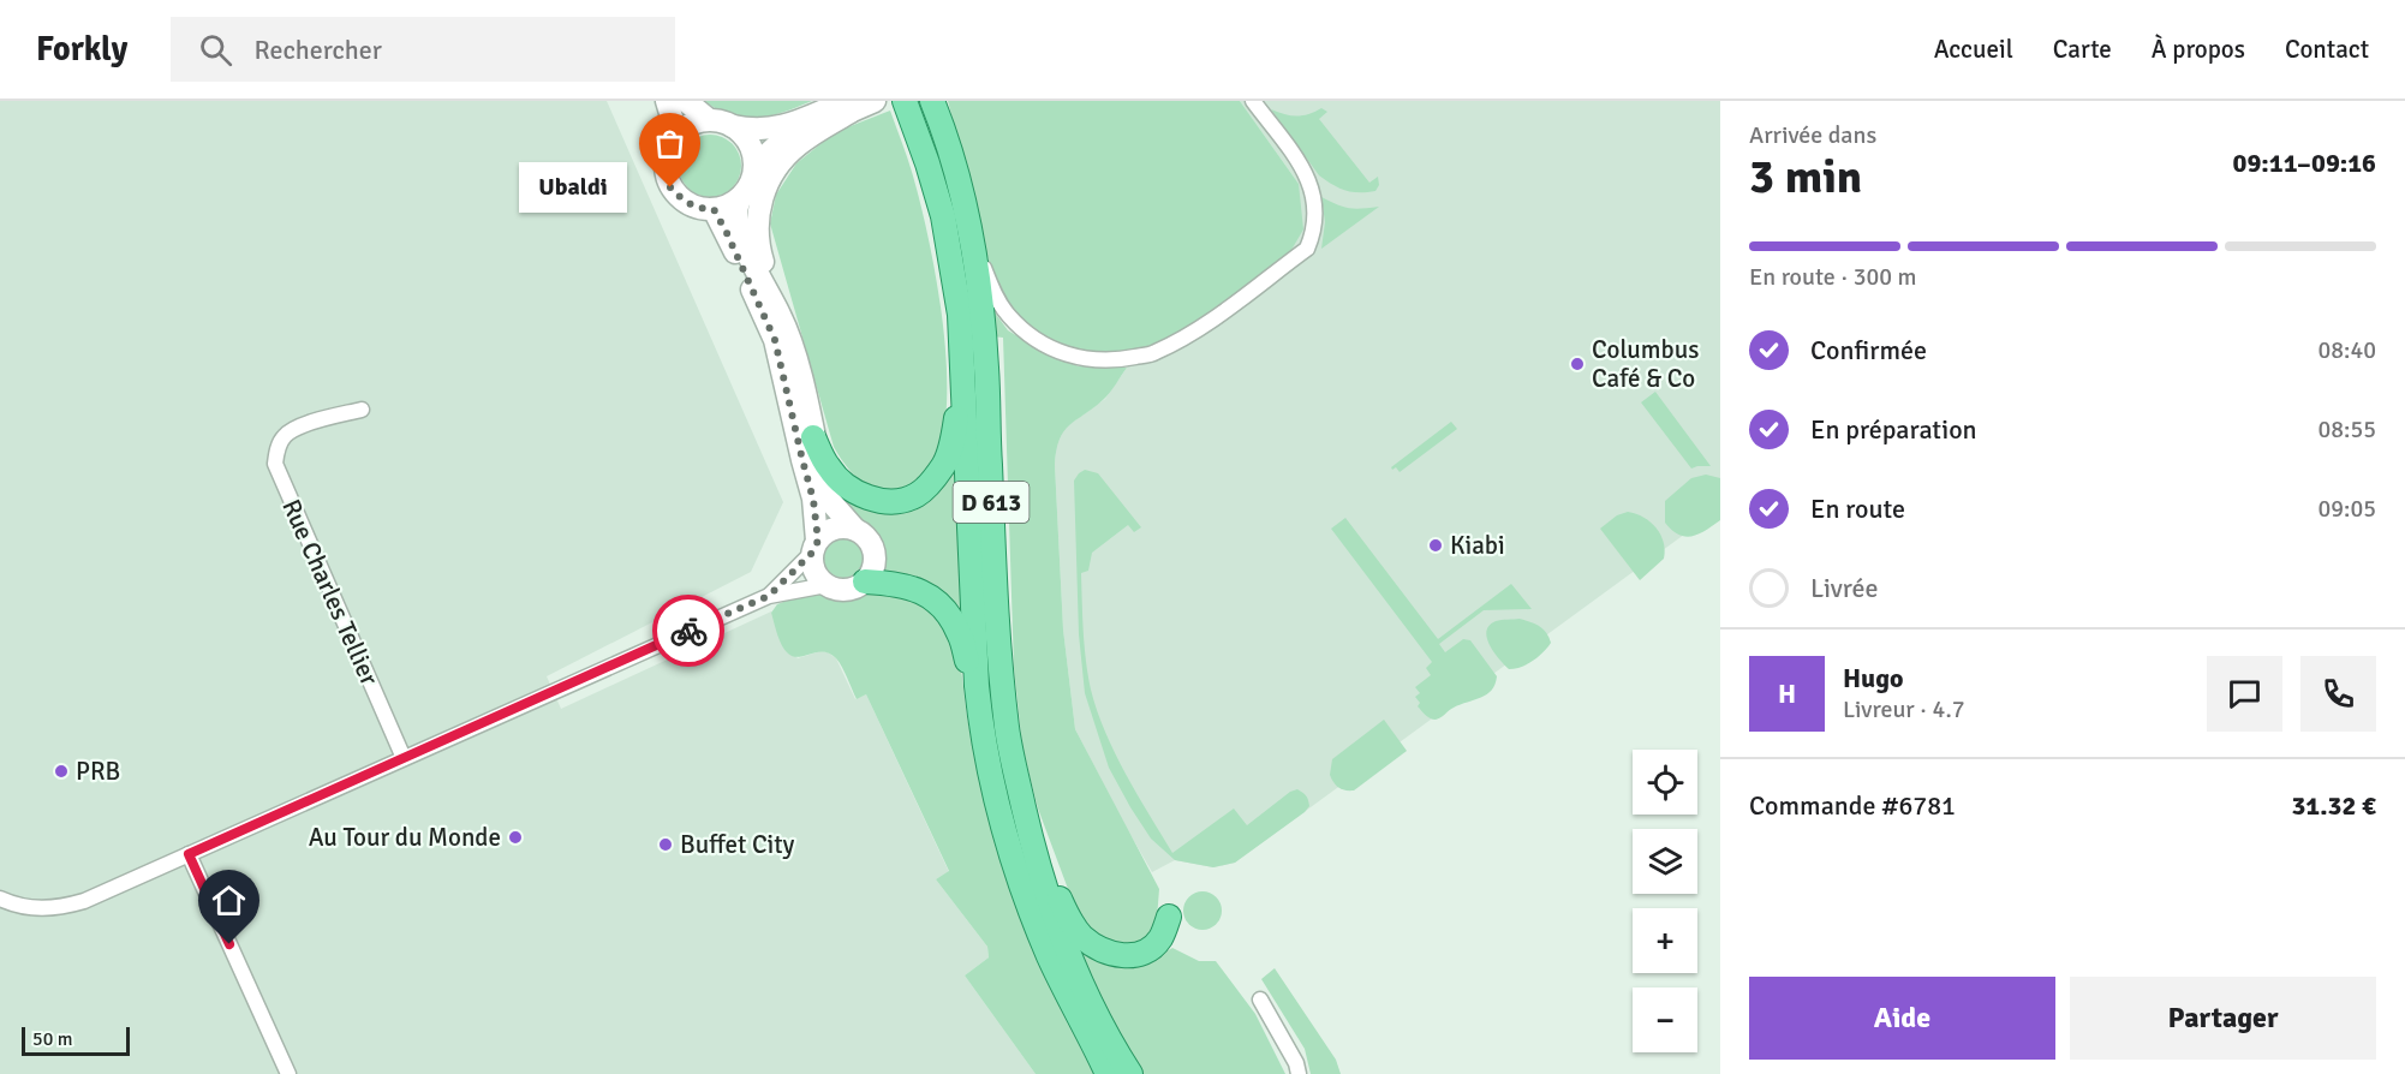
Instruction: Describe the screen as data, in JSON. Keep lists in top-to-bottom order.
{
  "streets": {
    "main road": ["D 613"],
    "street": ["Rue Charles Tellier"]
  },
  "places": [
    "Ubaldi",
    "Columbus Café & Co",
    "Kiabi",
    "PRB",
    "Au Tour du Monde",
    "Buffet City"
  ],
  "scale_bar": "50 m",
  "page": {
    "header": "Forkly",
    "search": "Rechercher",
    "nav": [
      "Accueil",
      "Carte",
      "À propos",
      "Contact"
    ],
    "heading": ["3 min", "Arrivée dans", "09:11–09:16"],
    "panel": [
      "Hugo",
      "Livreur · 4.7",
      "Commande #6781",
      "31.32 €"
    ],
    "bubble": "Ubaldi",
    "bar": "En route · 300 m",
    "list": [
      ["Confirmée", "08:40"],
      ["En préparation", "08:55"],
      ["En route", "09:05"],
      "Livrée"
    ],
    "round": "H",
    "map_buttons": ["+", "−"],
    "buttons": ["Aide", "Partager"],
    "scale": "50 m"
  }
}
